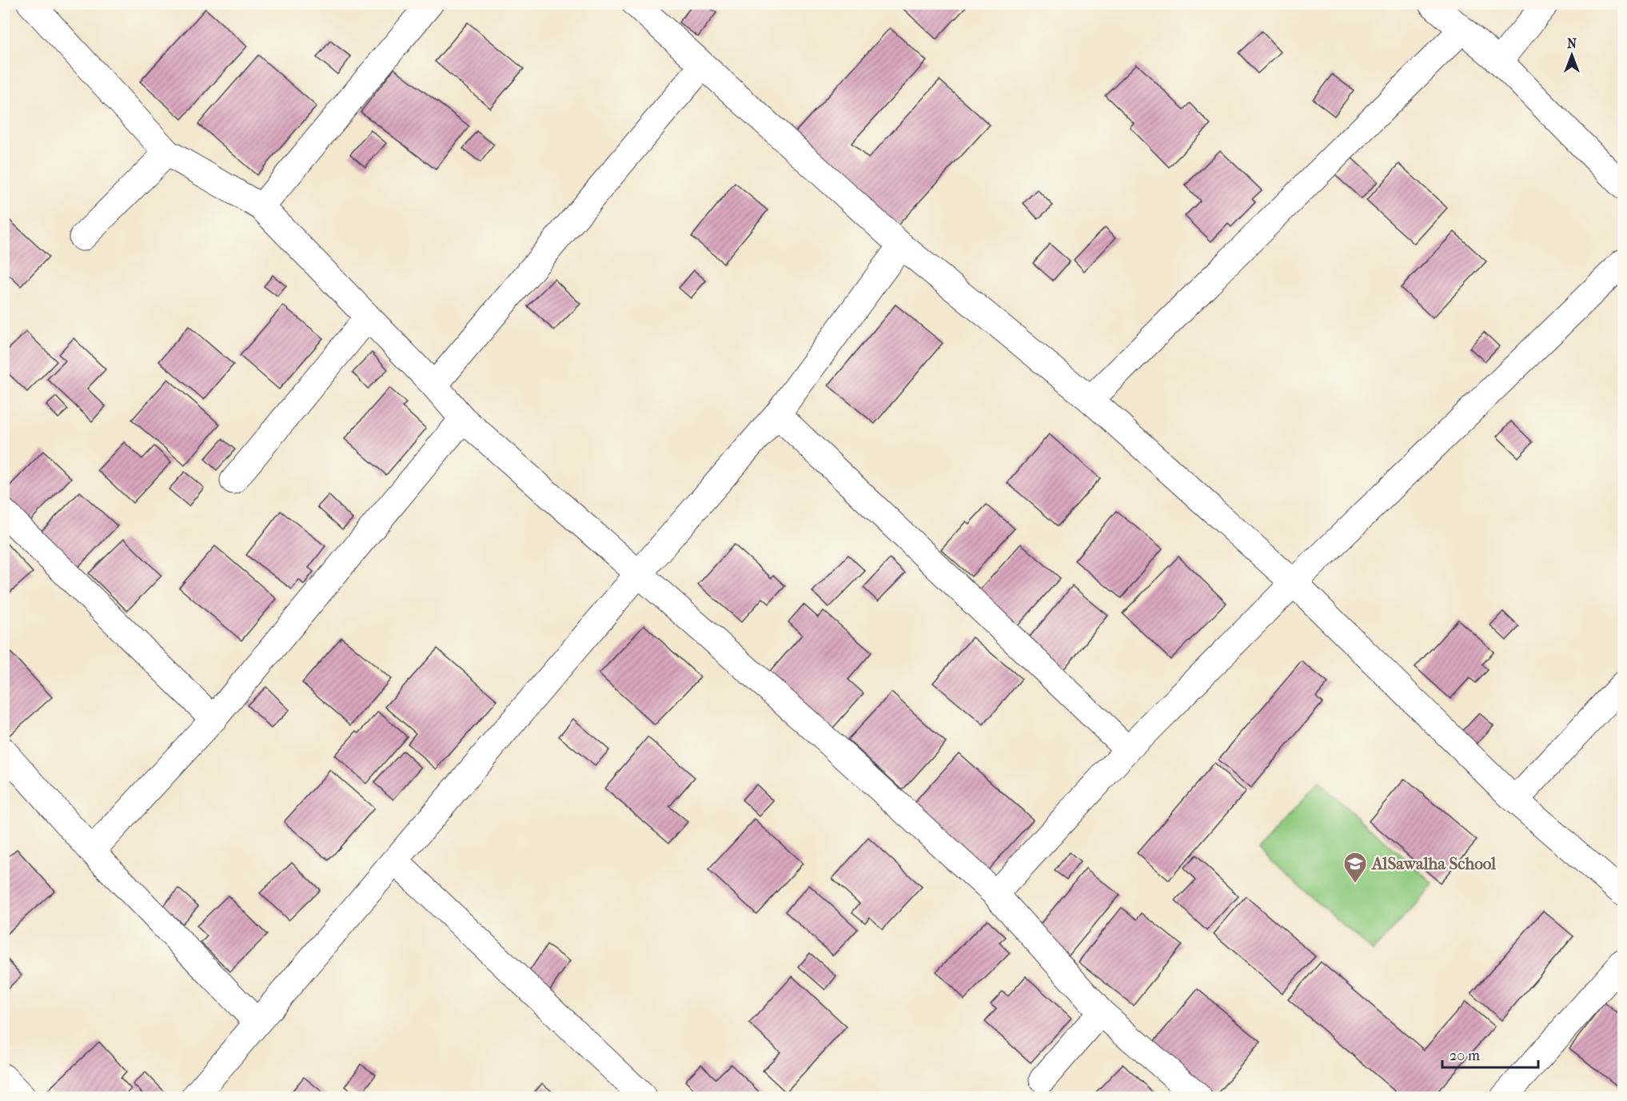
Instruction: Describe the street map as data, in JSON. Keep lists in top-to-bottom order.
{
  "places": {
    "school or university": ["AlSawalha School"]
  },
  "scale_bar": "20 m",
  "north": "top"
}
